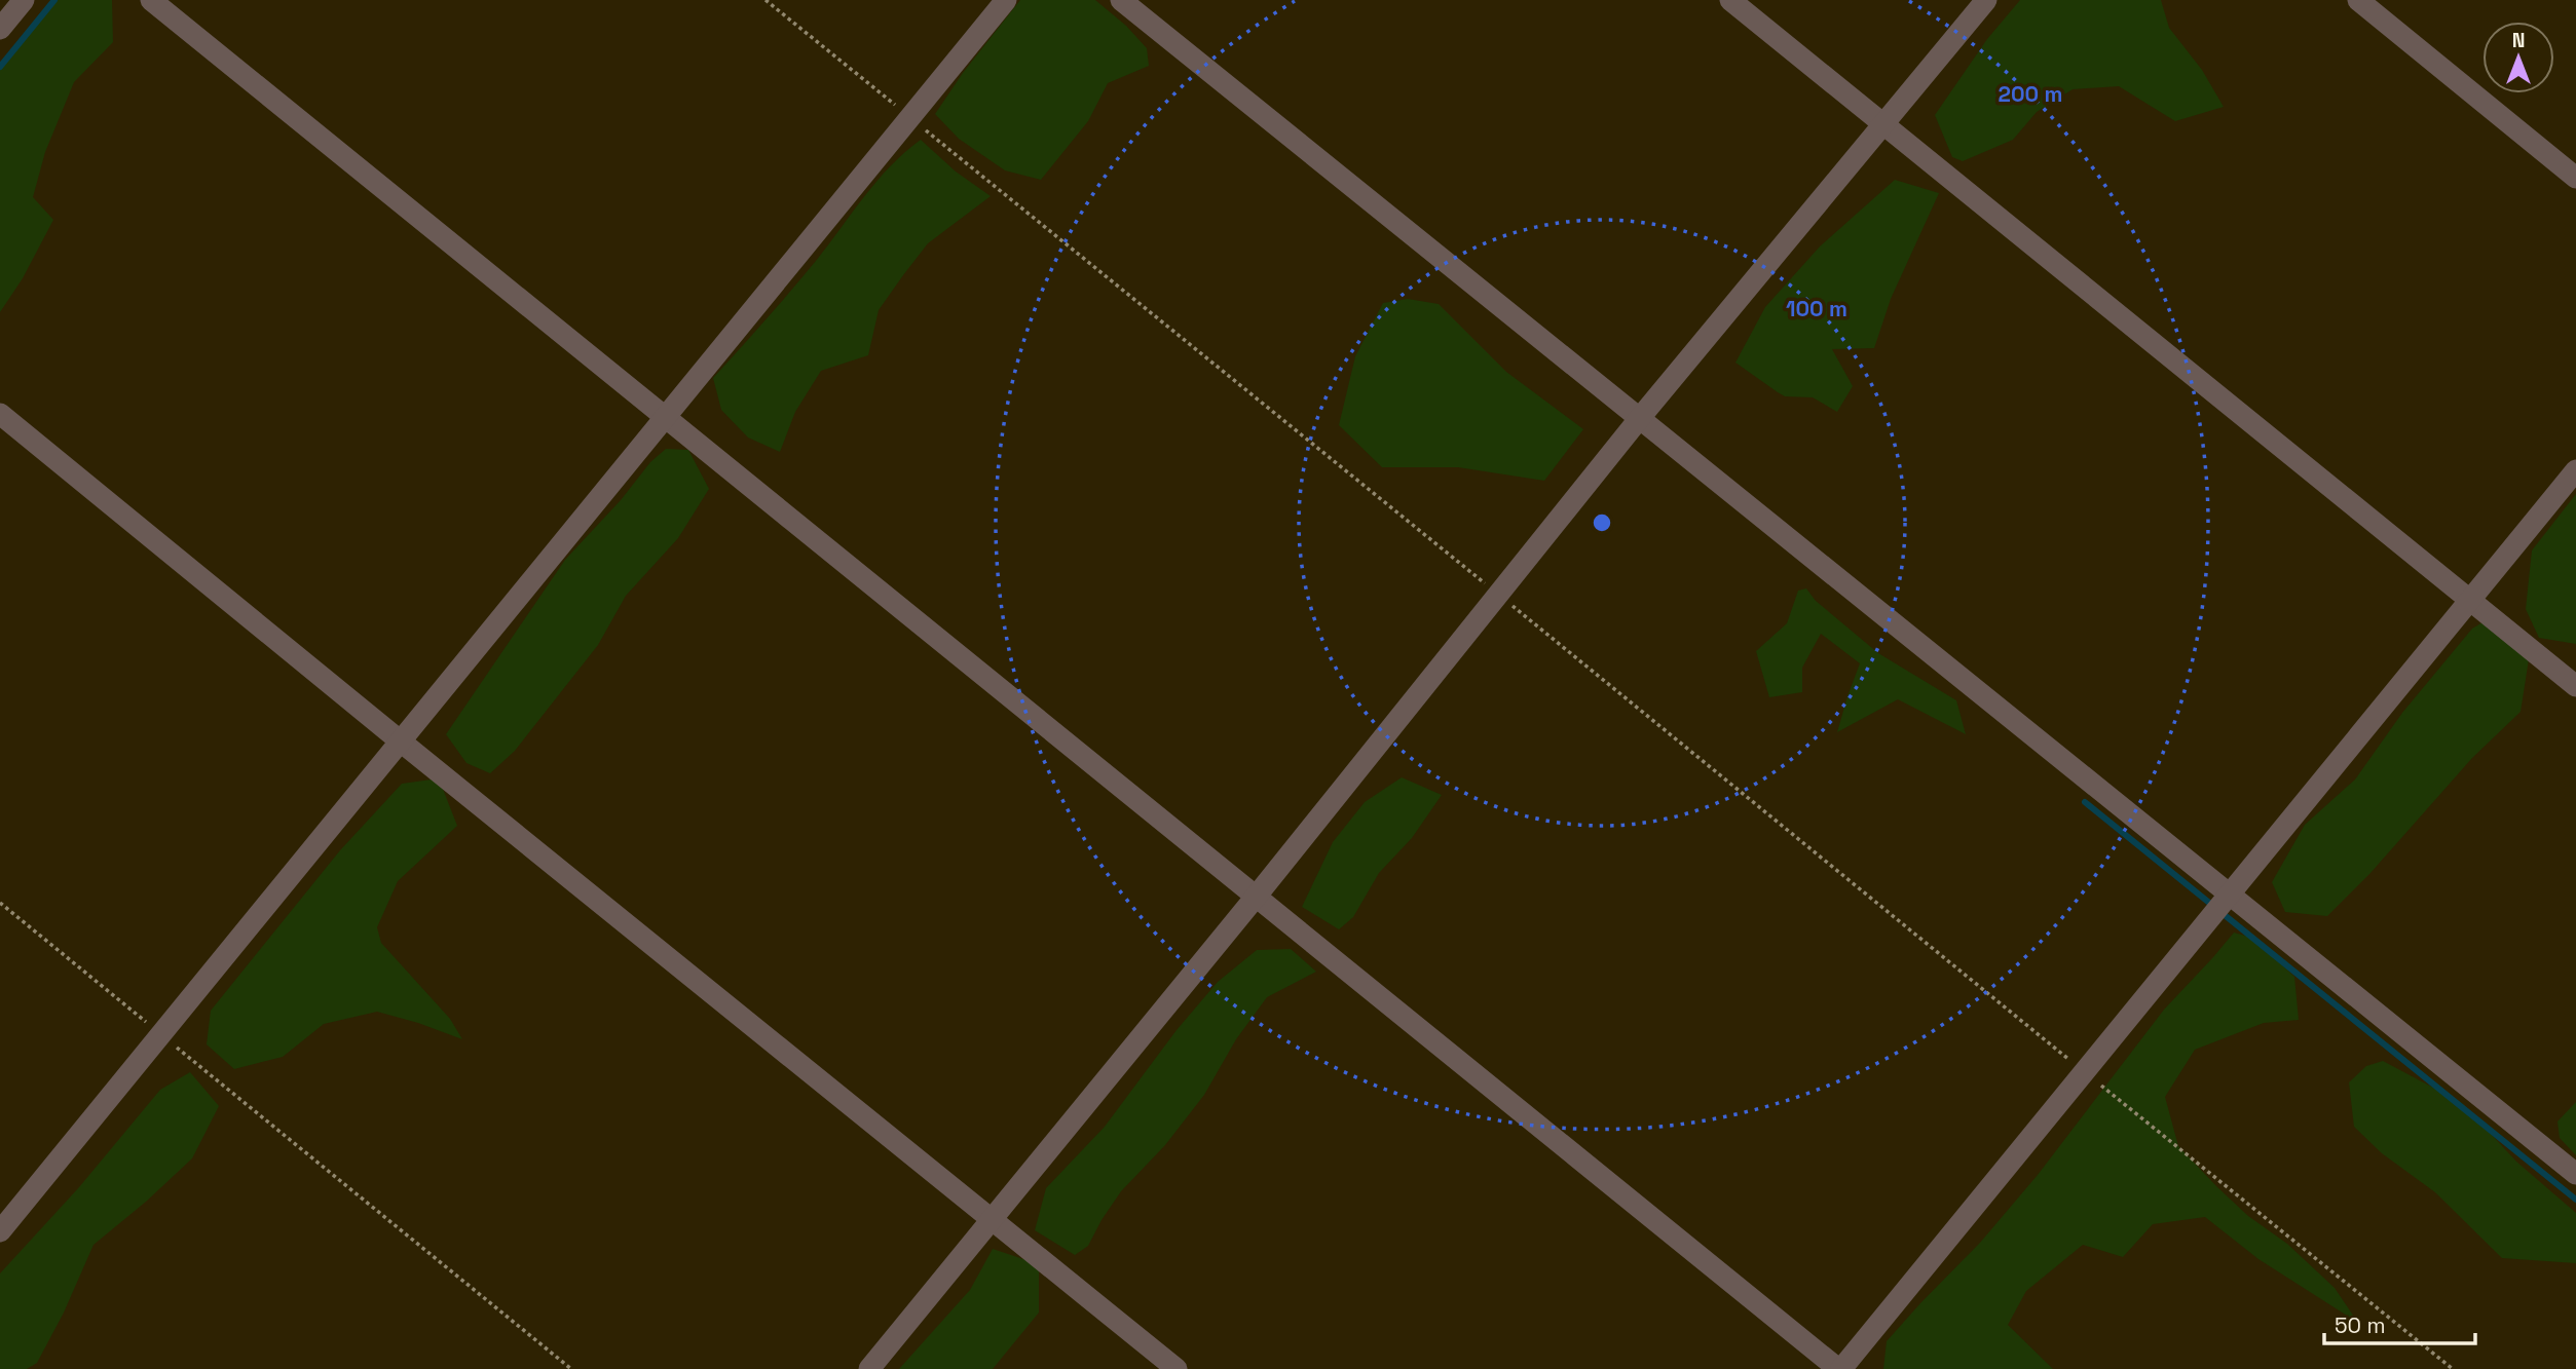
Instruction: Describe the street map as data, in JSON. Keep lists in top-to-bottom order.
{
  "scale_bar": "50 m",
  "north": "top",
  "rings": ["200 m", "100 m"]
}
